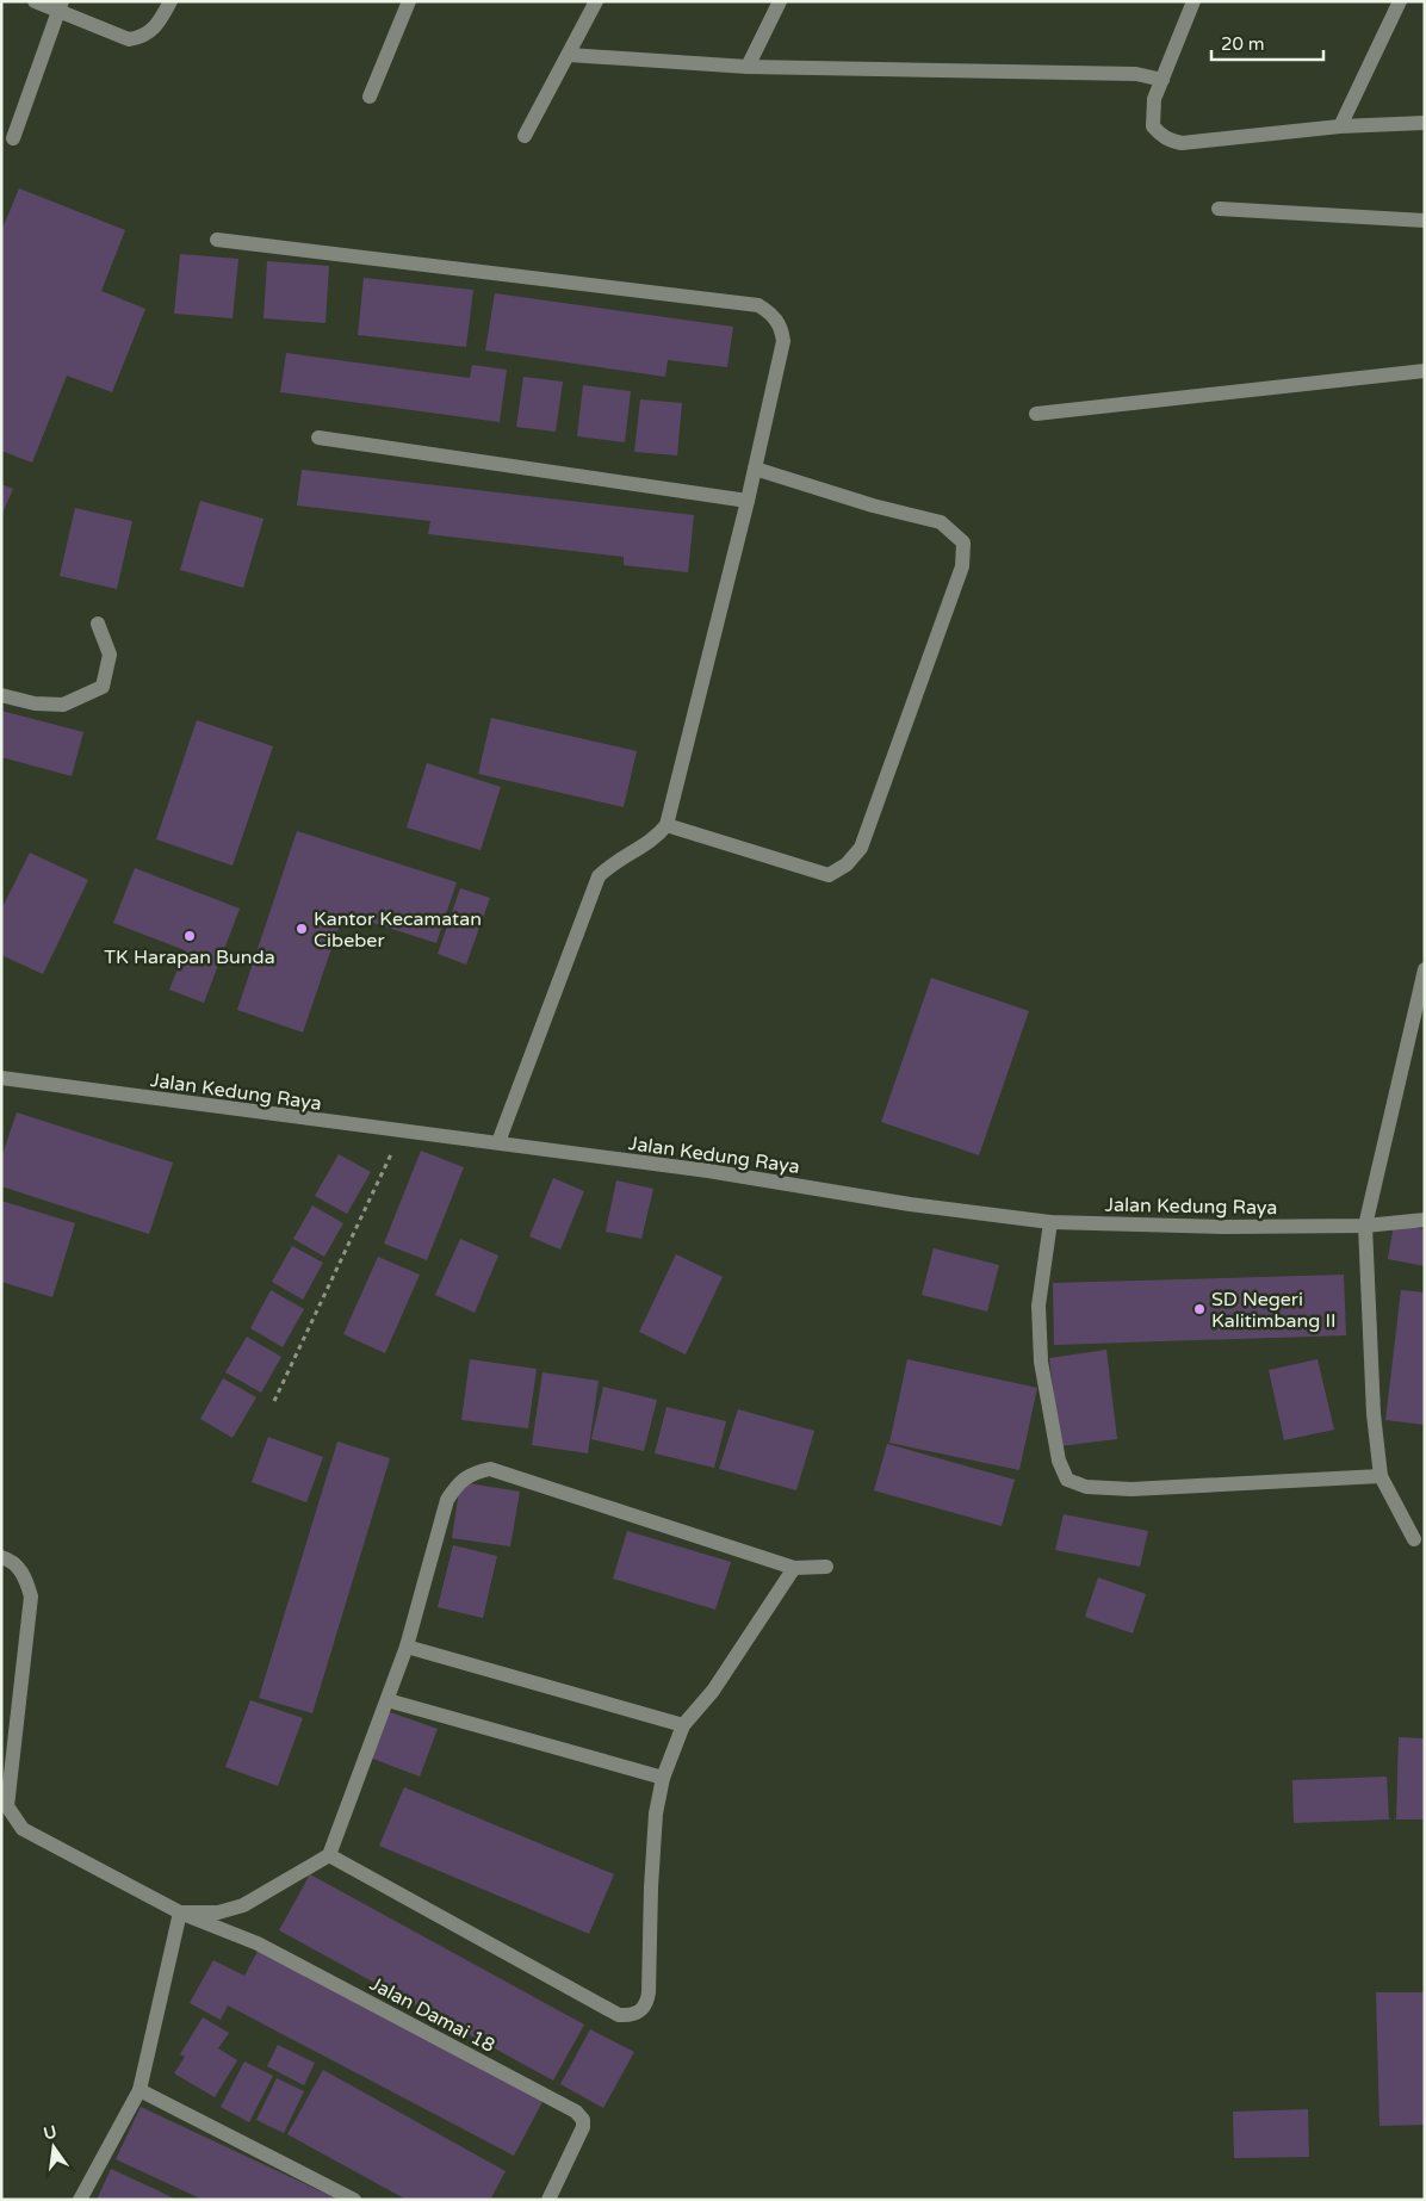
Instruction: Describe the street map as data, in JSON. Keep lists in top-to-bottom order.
{
  "streets": {
    "street": ["Jalan Kedung Raya", "Jalan Damai 18"]
  },
  "places": ["Kantor Kecamatan Cibeber", "TK Harapan Bunda", "SD Negeri Kalitimbang II"],
  "scale_bar": "20 m",
  "north": "top"
}
